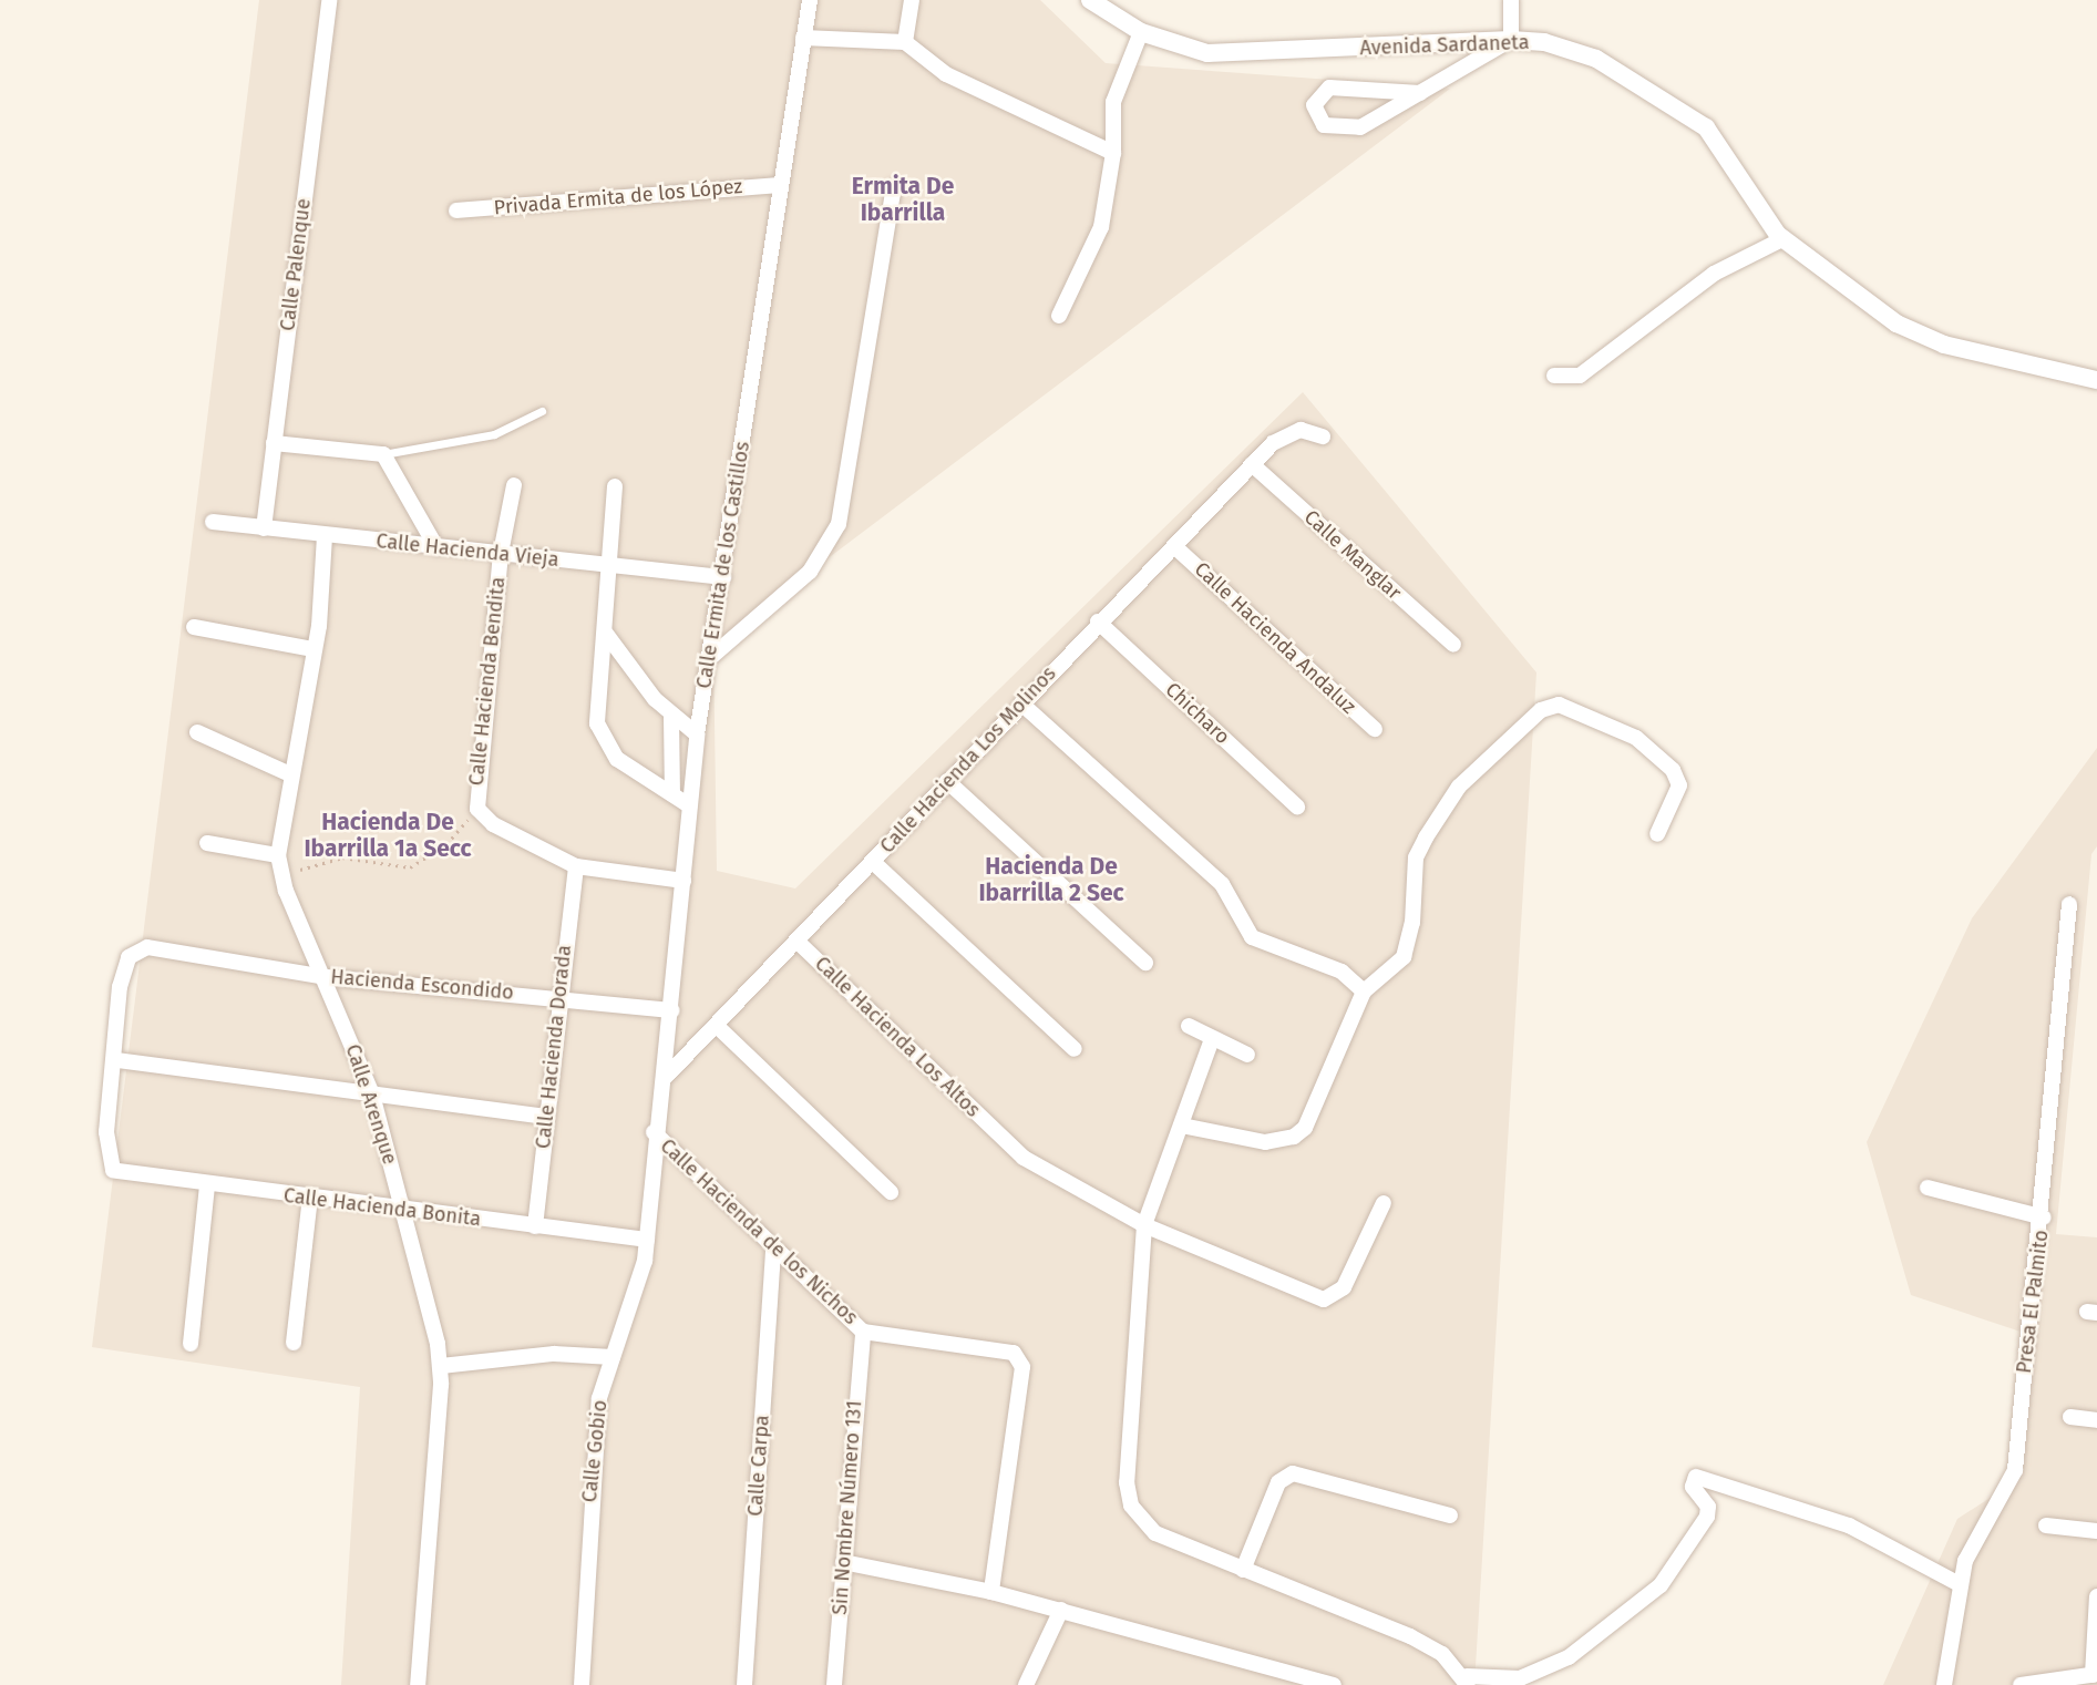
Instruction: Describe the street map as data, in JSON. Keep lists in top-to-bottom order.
{
  "streets": {
    "street": [
      "Avenida Sardaneta",
      "Privada Ermita de los López",
      "Calle Palenque",
      "Calle Hacienda Vieja",
      "Calle Manglar",
      "Calle Ermita de los Castillos",
      "Calle Hacienda Andaluz",
      "Calle Hacienda Bendita",
      "Chicharo",
      "Calle Hacienda Los Molinos",
      "Hacienda Escondido",
      "Calle Hacienda Los Altos",
      "Calle Hacienda Dorada",
      "Calle Arenque",
      "Calle Hacienda Bonita",
      "Calle Hacienda de los Nichos",
      "Presa El Palmito",
      "Calle Gobio",
      "Calle Carpa",
      "Sin Nombre Número 131"
    ]
  },
  "crossings": [
    ["Privada Ermita de los López", "Calle Ermita de los Castillos"],
    ["Calle Palenque", "Calle Hacienda Vieja"],
    ["Calle Hacienda Vieja", "Calle Ermita de los Castillos"],
    ["Calle Hacienda Vieja", "Calle Hacienda Bendita"],
    ["Calle Hacienda Vieja", "Calle Arenque"],
    ["Calle Manglar", "Calle Hacienda Los Molinos"],
    ["Calle Ermita de los Castillos", "Calle Hacienda Los Molinos"],
    ["Calle Ermita de los Castillos", "Hacienda Escondido"],
    ["Calle Ermita de los Castillos", "Calle Hacienda de los Nichos"],
    ["Calle Ermita de los Castillos", "Calle Gobio"],
    ["Calle Hacienda Andaluz", "Calle Hacienda Los Molinos"],
    ["Chicharo", "Calle Hacienda Los Molinos"],
    ["Calle Hacienda Los Molinos", "Calle Hacienda Los Altos"],
    ["Hacienda Escondido", "Calle Hacienda Dorada"],
    ["Hacienda Escondido", "Calle Arenque"],
    ["Hacienda Escondido", "Calle Hacienda Bonita"],
    ["Calle Hacienda Dorada", "Calle Hacienda Bonita"],
    ["Calle Arenque", "Calle Hacienda Bonita"],
    ["Calle Hacienda Bonita", "Calle Gobio"],
    ["Calle Hacienda de los Nichos", "Calle Gobio"],
    ["Calle Hacienda de los Nichos", "Calle Carpa"],
    ["Calle Hacienda de los Nichos", "Sin Nombre Número 131"]
  ],
  "districts": ["Ermita De Ibarrilla", "Hacienda De Ibarrilla 1a Secc", "Hacienda De Ibarrilla 2 Sec"]
}
